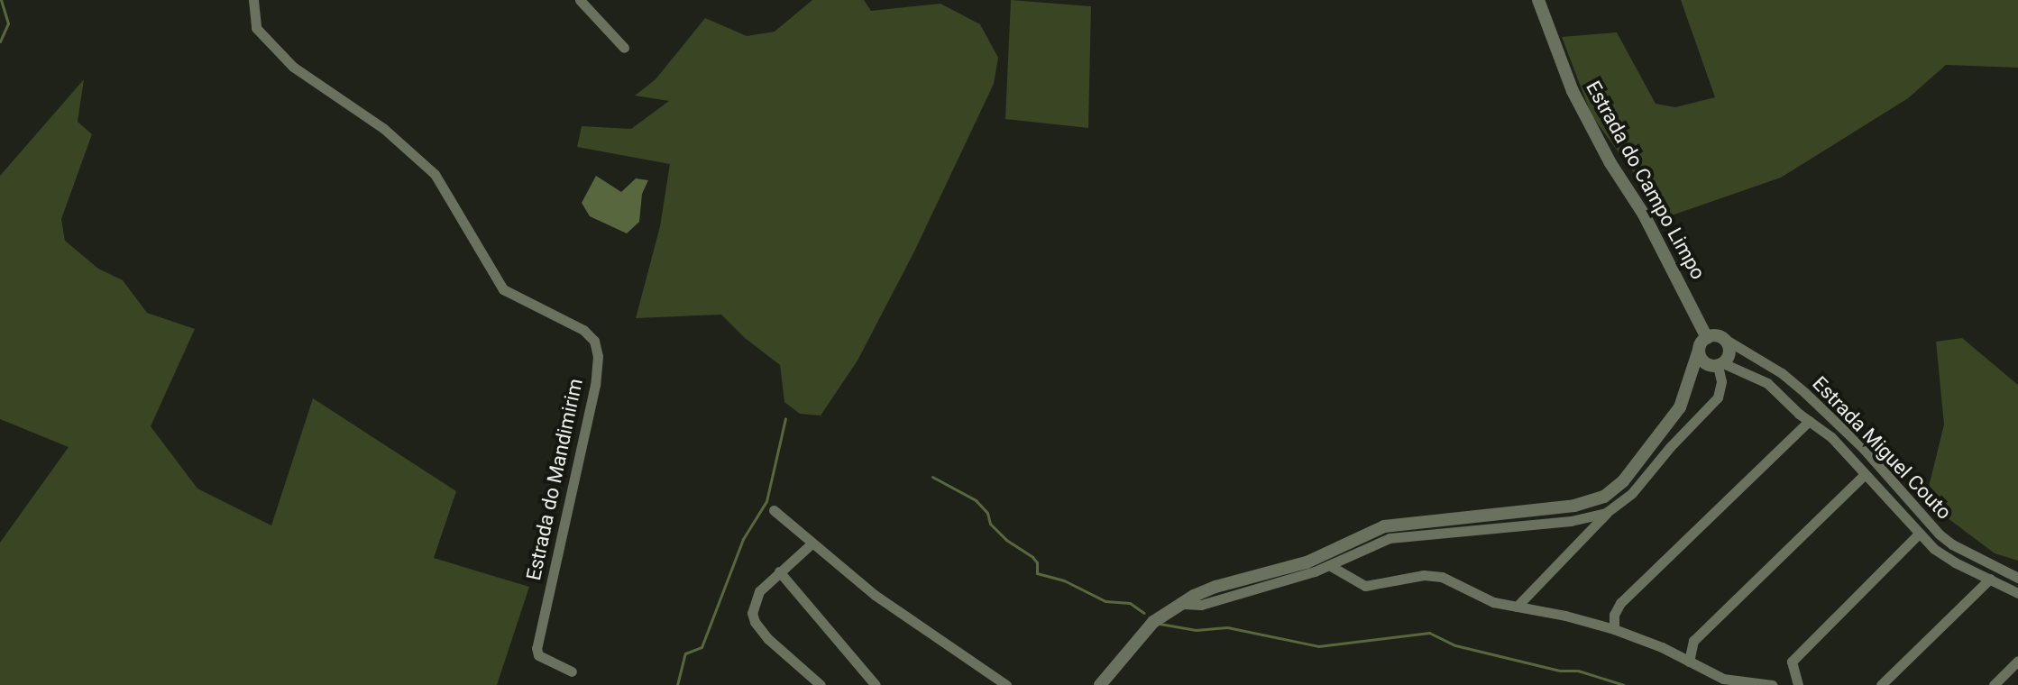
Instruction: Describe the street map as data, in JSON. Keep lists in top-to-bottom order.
{
  "streets": {
    "street": ["Estrada do Campo Limpo", "Estrada Miguel Couto", "Estrada do Mandimirim"]
  },
  "crossings": [
    ["Estrada do Campo Limpo", "Estrada Miguel Couto"]
  ]
}
